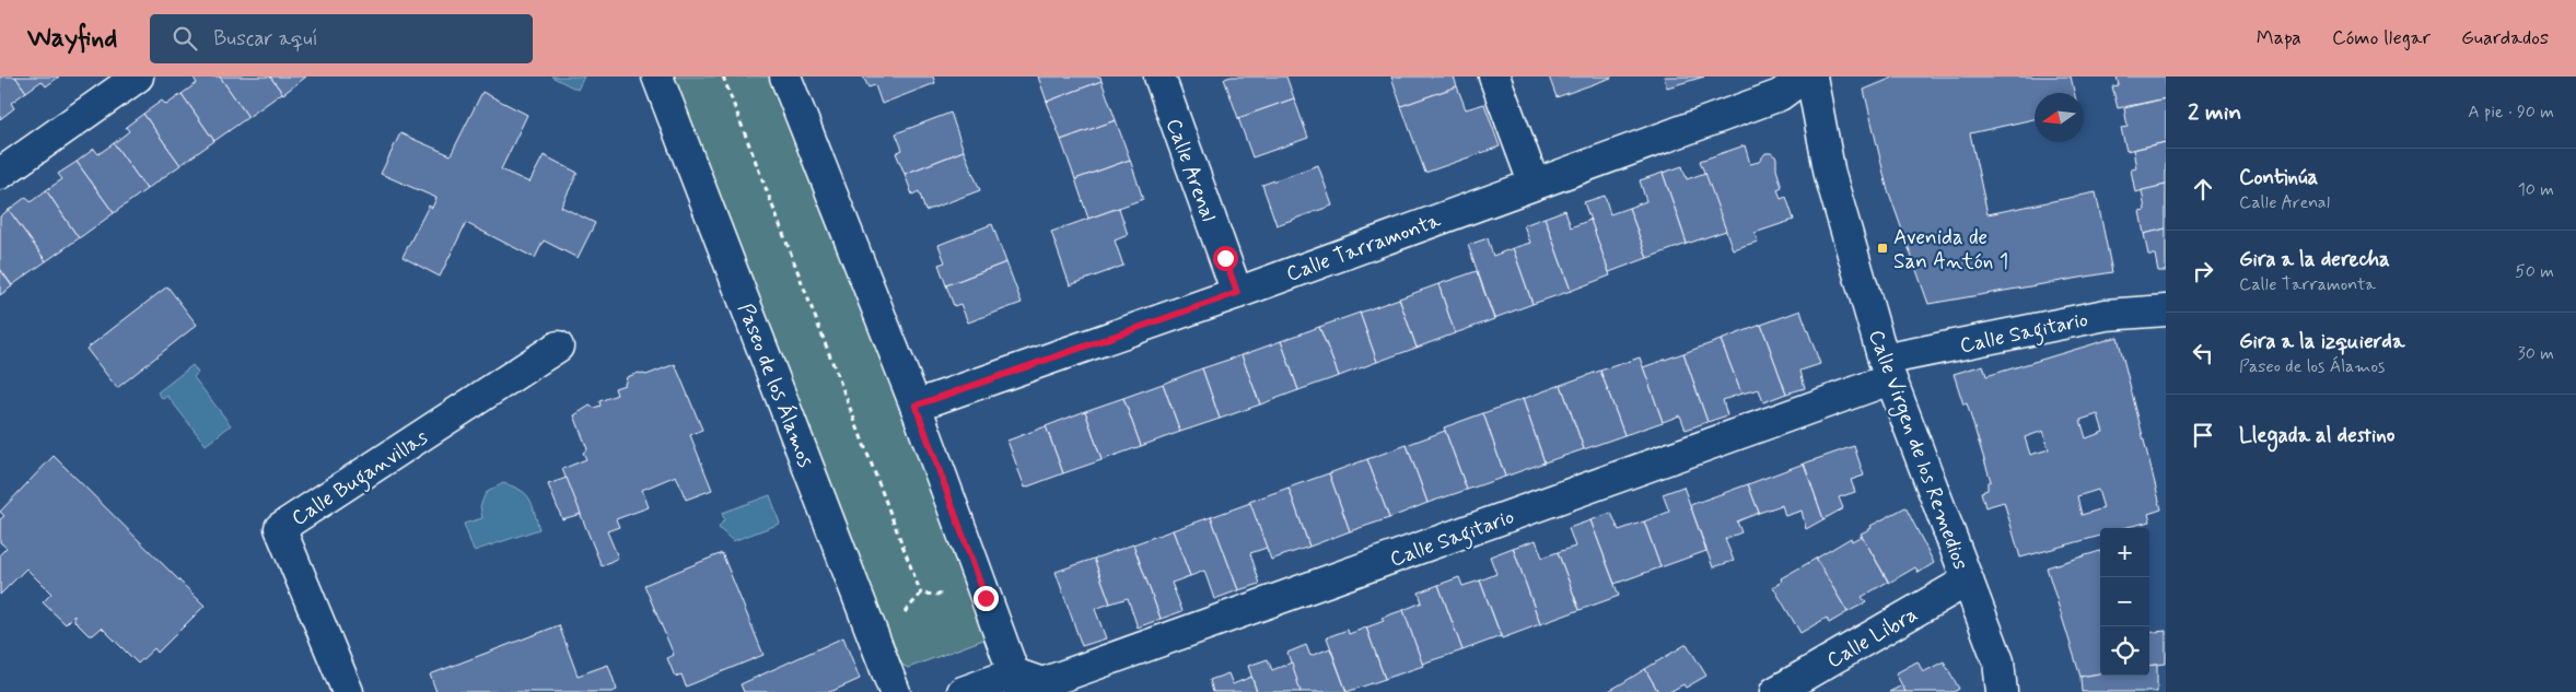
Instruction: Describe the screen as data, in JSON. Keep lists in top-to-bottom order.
{
  "streets": {
    "street": [
      "Calle Arenal",
      "Calle Tarramonta",
      "Calle Sagitario",
      "Paseo de los Álamos",
      "Calle Virgen de los Remedios",
      "Calle Buganvillas",
      "Calle Libra"
    ]
  },
  "crossings": [
    ["Calle Arenal", "Calle Tarramonta"],
    ["Calle Sagitario", "Calle Virgen de los Remedios"],
    ["Calle Virgen de los Remedios", "Calle Libra"]
  ],
  "places": {
    "transit": ["Avenida de San Antón 1"]
  },
  "north": "left",
  "page": {
    "header": "Wayfind",
    "search": "Buscar aquí",
    "nav": ["Mapa", "Cómo llegar", "Guardados"],
    "heading": ["2 min", "A pie · 90 m"],
    "list": [
      ["Continúa", "Calle Arenal", "10 m"],
      ["Gira a la derecha", "Calle Tarramonta", "50 m"],
      ["Gira a la izquierda", "Paseo de los Álamos", "30 m"],
      "Llegada al destino"
    ],
    "map_buttons": ["+", "−"]
  }
}
